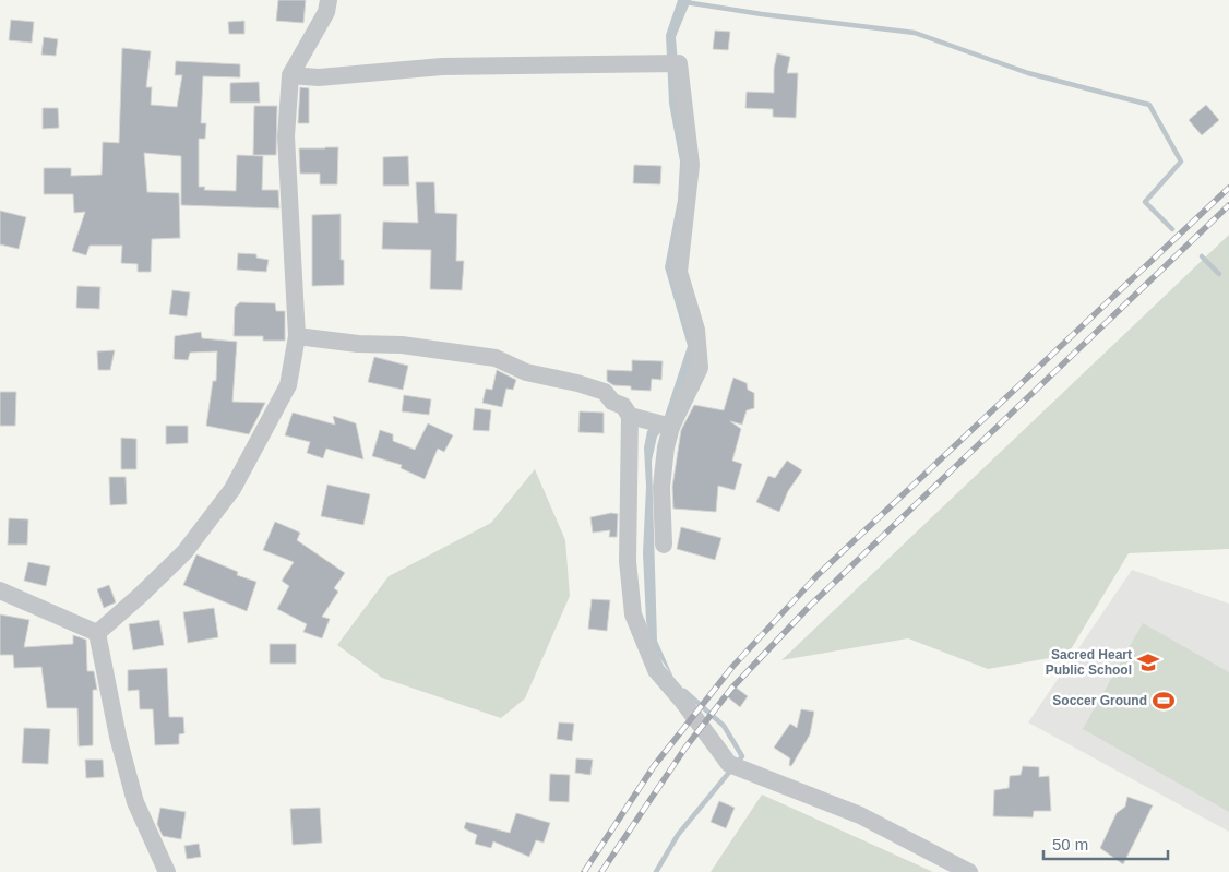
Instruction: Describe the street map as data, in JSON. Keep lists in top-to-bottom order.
{
  "places": {
    "school or university": ["Sacred Heart Public School"],
    "sports": ["Soccer Ground"]
  },
  "scale_bar": "50 m"
}
